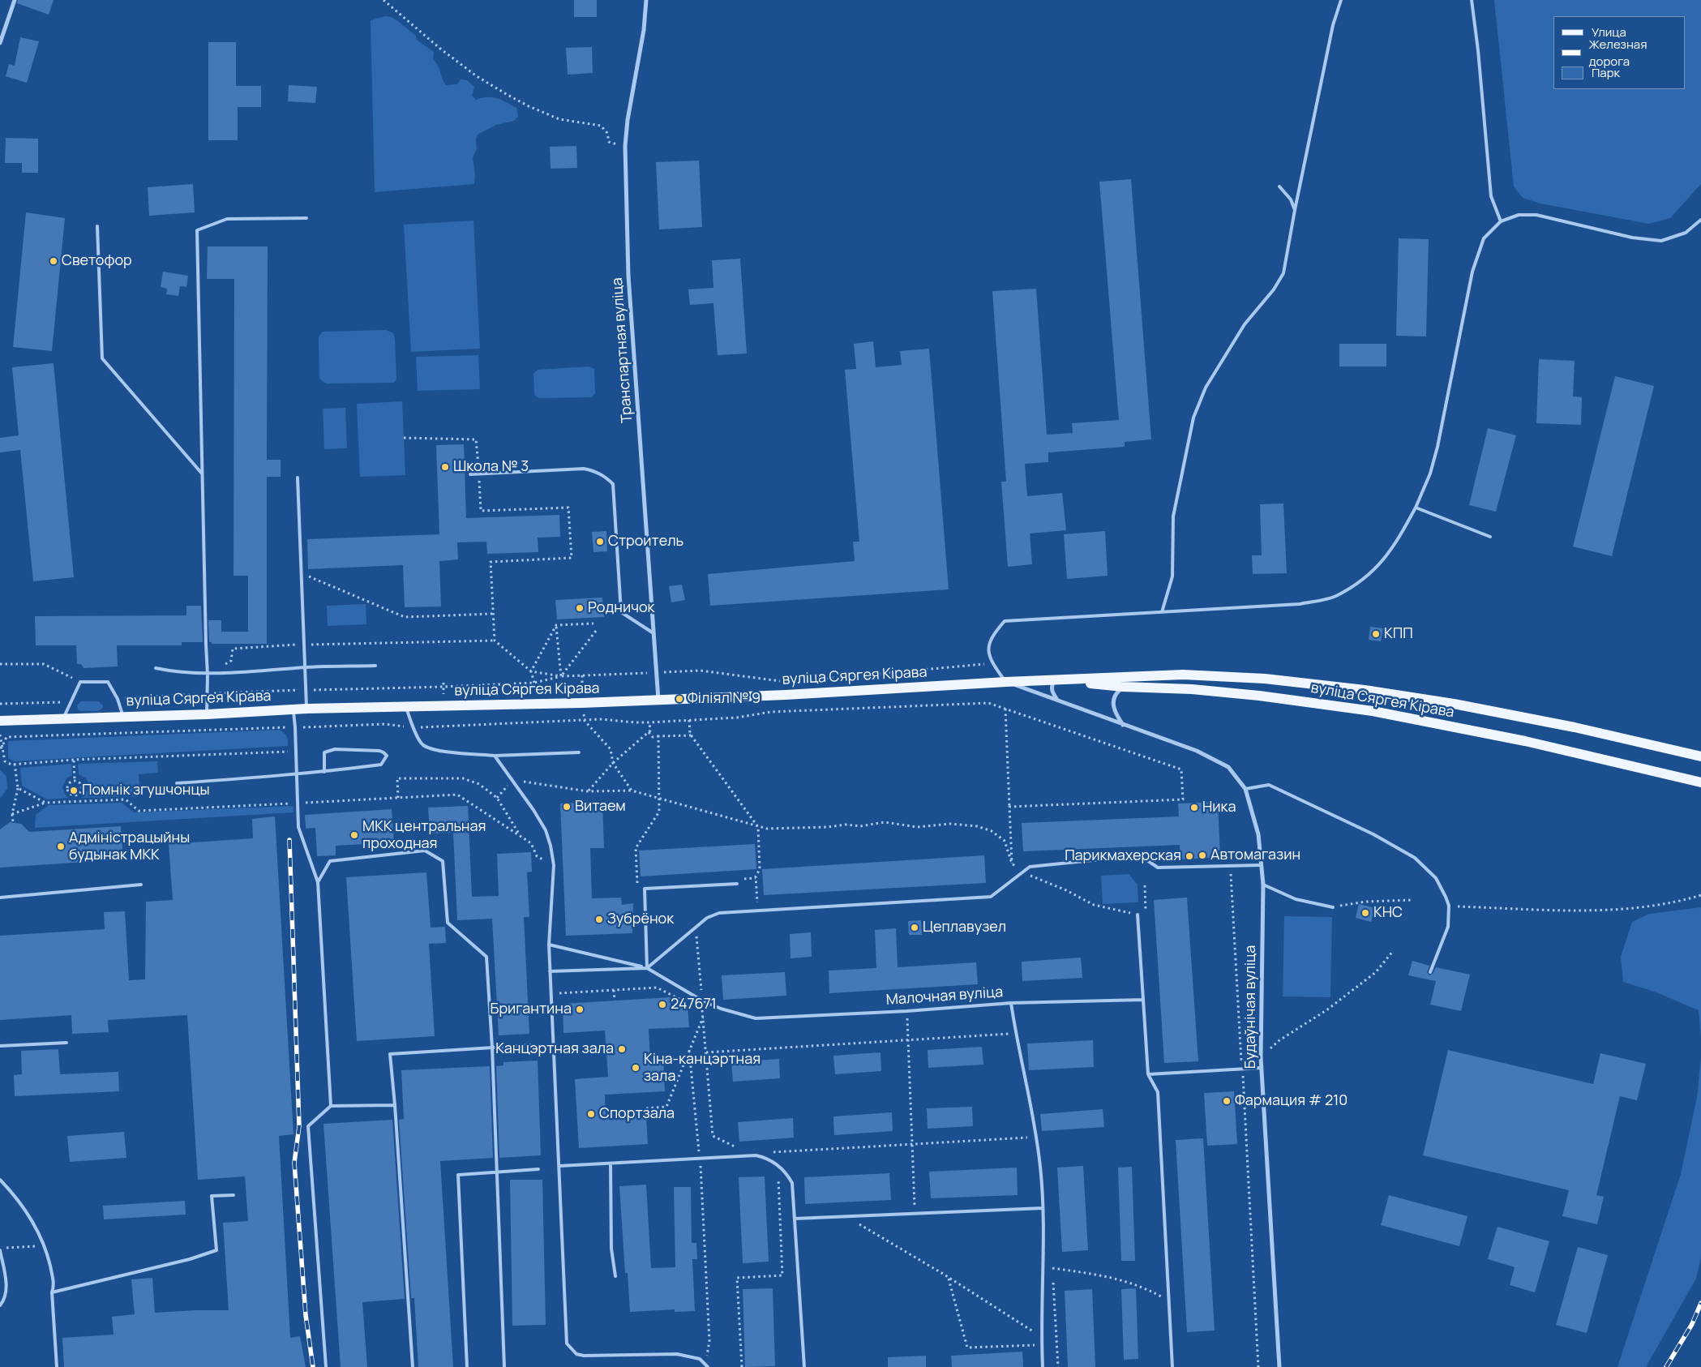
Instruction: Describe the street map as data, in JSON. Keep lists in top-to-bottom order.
{
  "streets": {
    "main road": ["вуліца Сяргея Кірава"],
    "street": ["Транспартная вуліца", "Будаўнічая вуліца"],
    "lane": ["Малочная вуліца"]
  },
  "crossings": [
    ["Транспартная вуліца", "вуліца Сяргея Кірава"],
    ["вуліца Сяргея Кірава", "Будаўнічая вуліца"]
  ],
  "places": [
    "Светофор",
    "Школа № 3",
    "Строитель",
    "Родничок",
    "КПП",
    "Філіял № 9",
    "Помнік згушчонцы",
    "Витаем",
    "Ника",
    "МКК центральная проходная",
    "Адміністрацыйны будынак МКК",
    "Автомагазин",
    "Парикмахерская",
    "КНС",
    "Зубрёнок",
    "Цеплавузел",
    "247671",
    "Бригантина",
    "Канцэртная зала",
    "Кіна-канцэртная зала",
    "Фармация # 210",
    "Спортзала"
  ],
  "legend": ["Улица", "Железная дорога", "Парк"]
}
